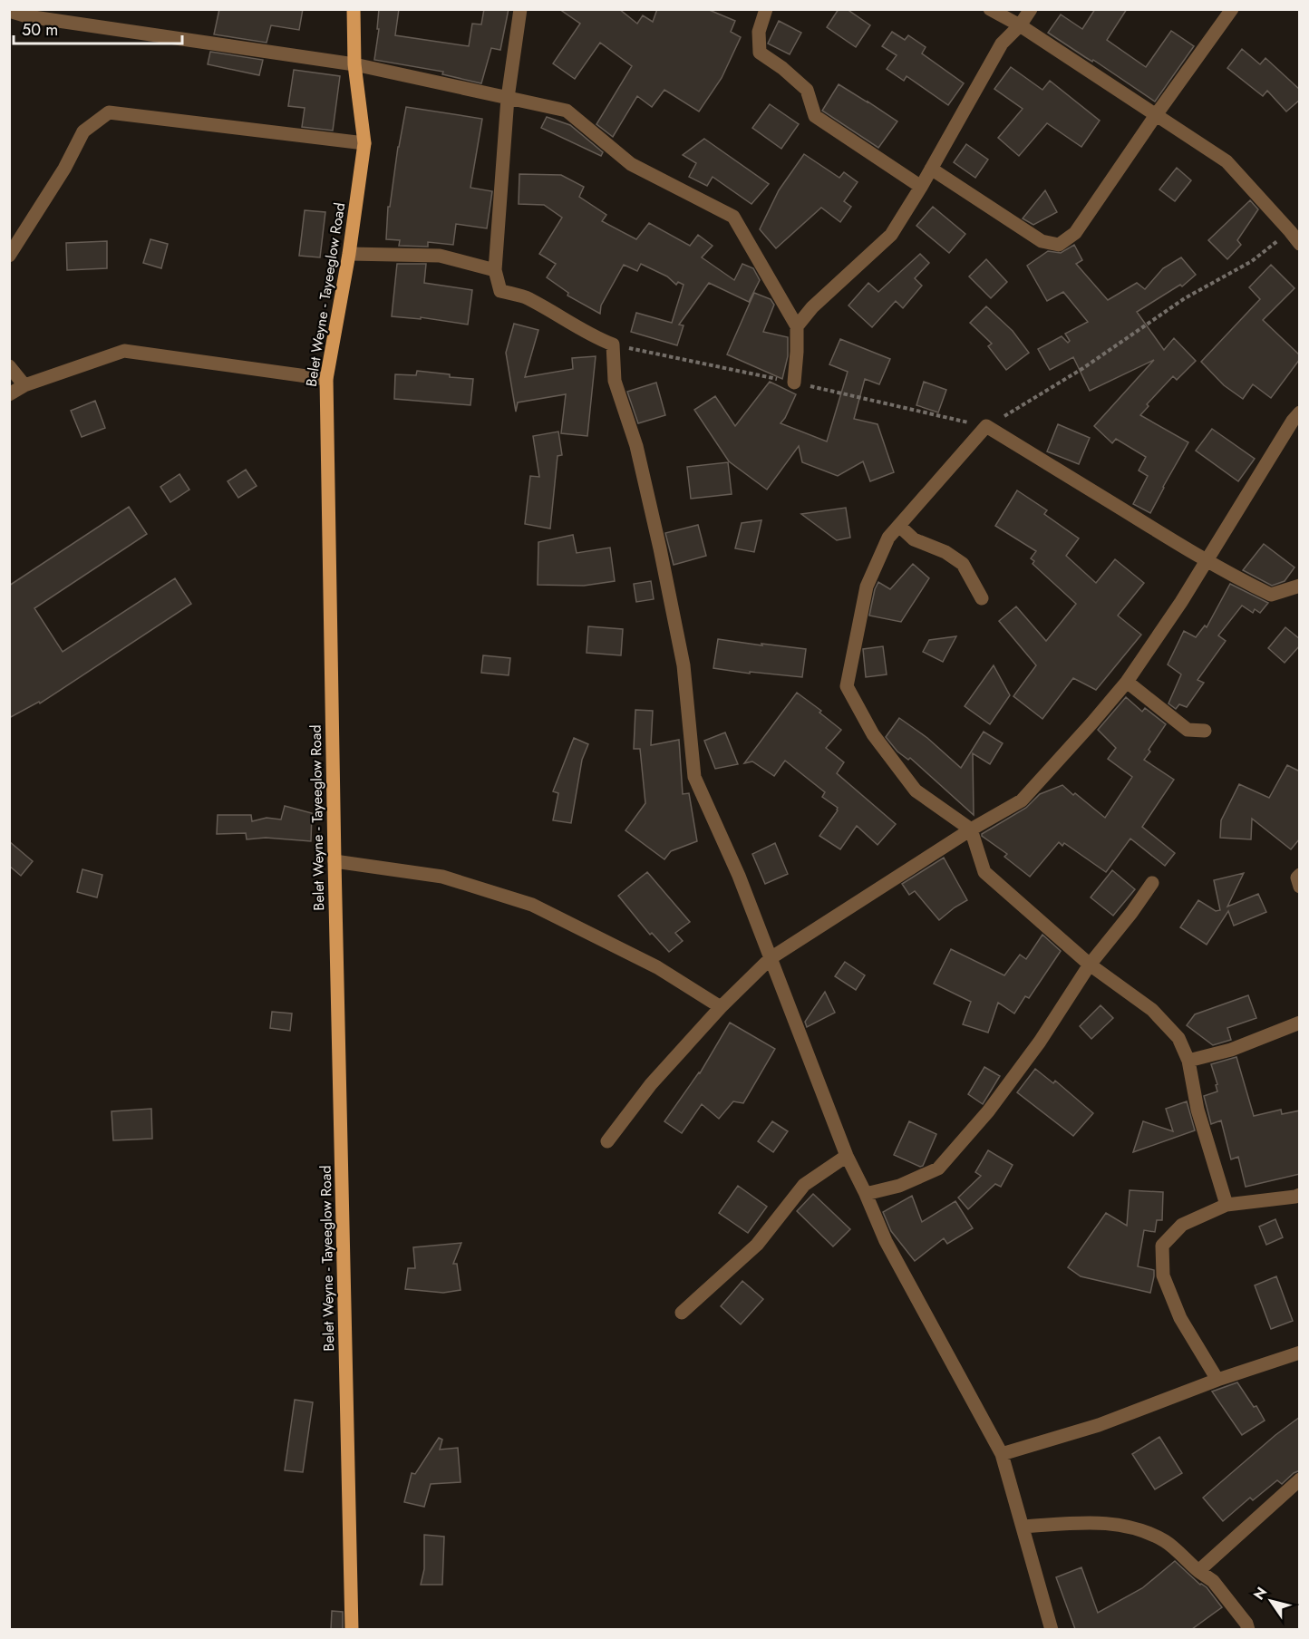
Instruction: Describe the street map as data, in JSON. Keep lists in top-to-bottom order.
{
  "streets": {
    "main road": ["Belet Weyne - Tayeeglow Road"]
  },
  "scale_bar": "50 m",
  "north": "top left"
}
